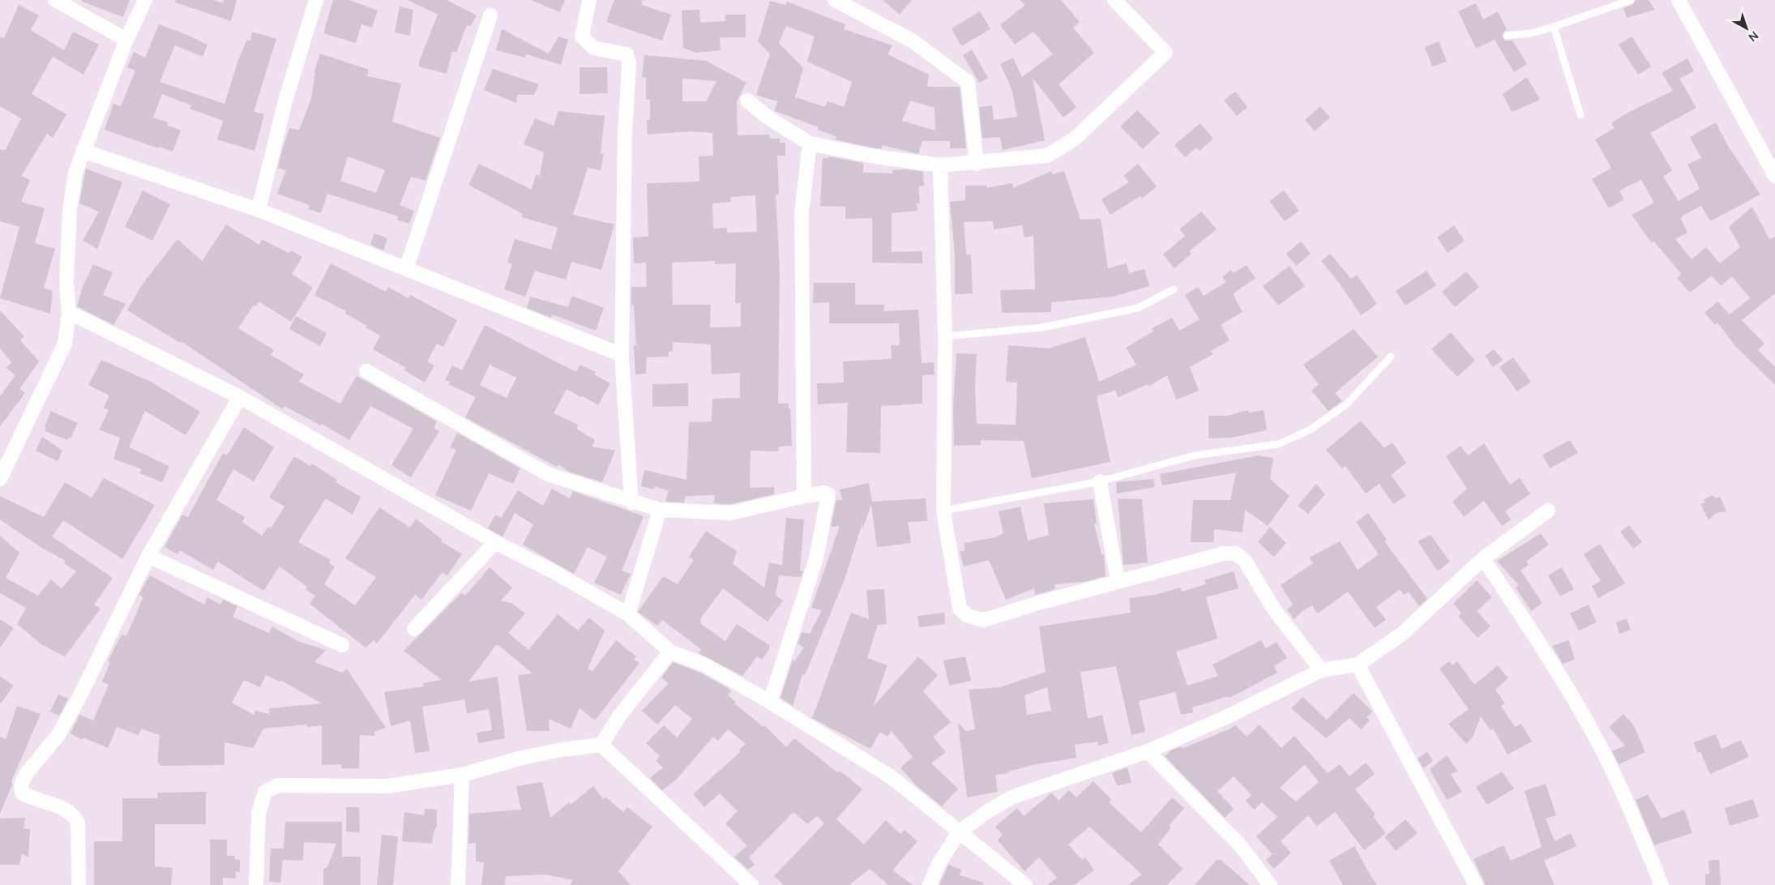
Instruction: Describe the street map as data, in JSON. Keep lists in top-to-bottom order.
{
  "north": "bottom right"
}
